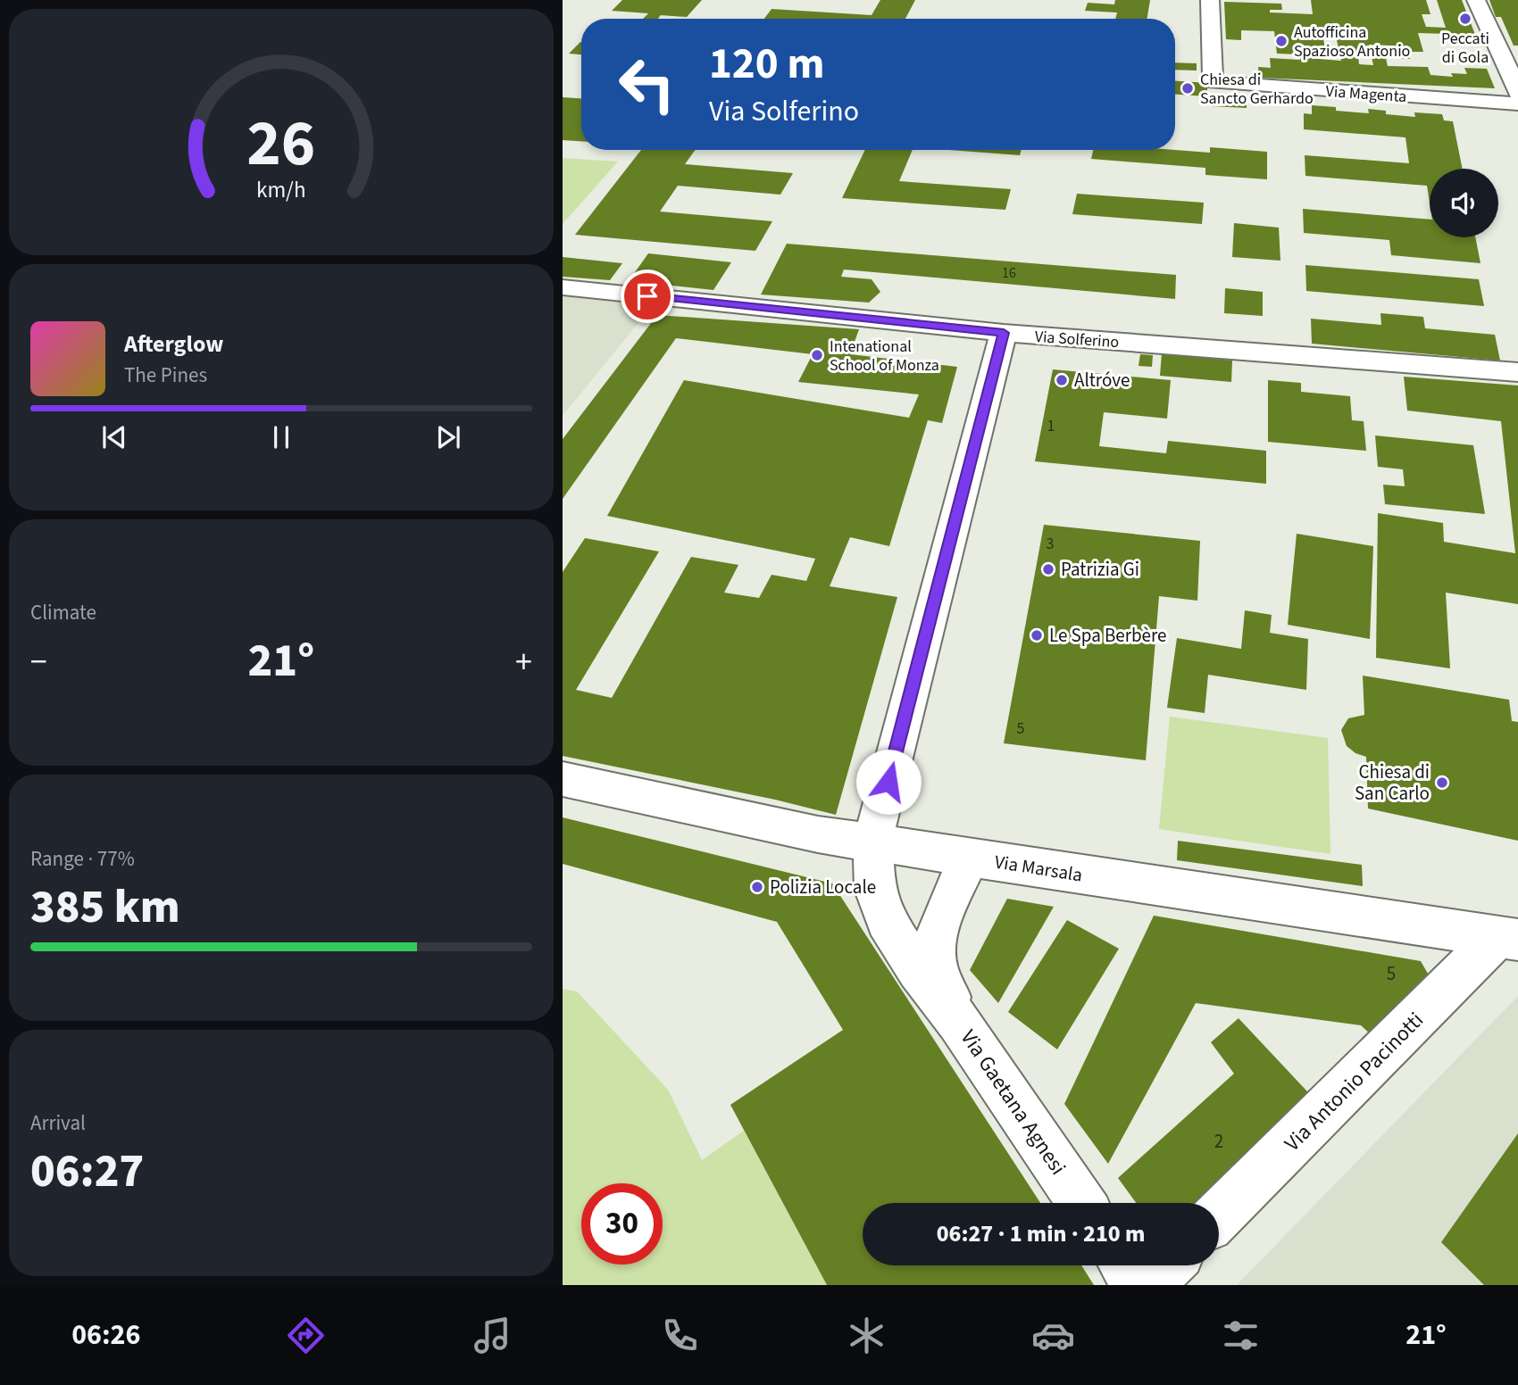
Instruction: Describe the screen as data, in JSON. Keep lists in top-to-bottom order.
{
  "streets": {
    "street": [
      "Via Magenta",
      "Via Solferino",
      "Via Marsala",
      "Via Antonio Pacinotti",
      "Via Gaetana Agnesi"
    ]
  },
  "crossings": [
    ["Via Solferino", "Via Gaetana Agnesi"],
    ["Via Marsala", "Via Antonio Pacinotti"],
    ["Via Marsala", "Via Gaetana Agnesi"]
  ],
  "places": [
    "Peccati di Gola",
    "Autofficina Spazioso Antonio",
    "Chiesa di Sancto Gerhardo",
    "Intenational School of Monza",
    "Altróve",
    "Patrizia Gi",
    "Le Spa Berbère",
    "Chiesa di San Carlo",
    "Polizia Locale"
  ],
  "house_numbers": [
    "16",
    "1",
    "3",
    "5",
    "5",
    "2"
  ],
  "page": {
    "turn": ["120 m", "Via Solferino"],
    "song": ["Afterglow", "The Pines"],
    "tile": [
      "Climate",
      ["Range · 77%", "385 km"],
      ["Arrival", "06:27"]
    ],
    "heat": ["−", "21°", "+"],
    "limit": "30",
    "trip": "06:27 · 1 min · 210 m",
    "tabs": ["06:26", "21°"],
    "gauge": ["26", "km/h"]
  }
}
